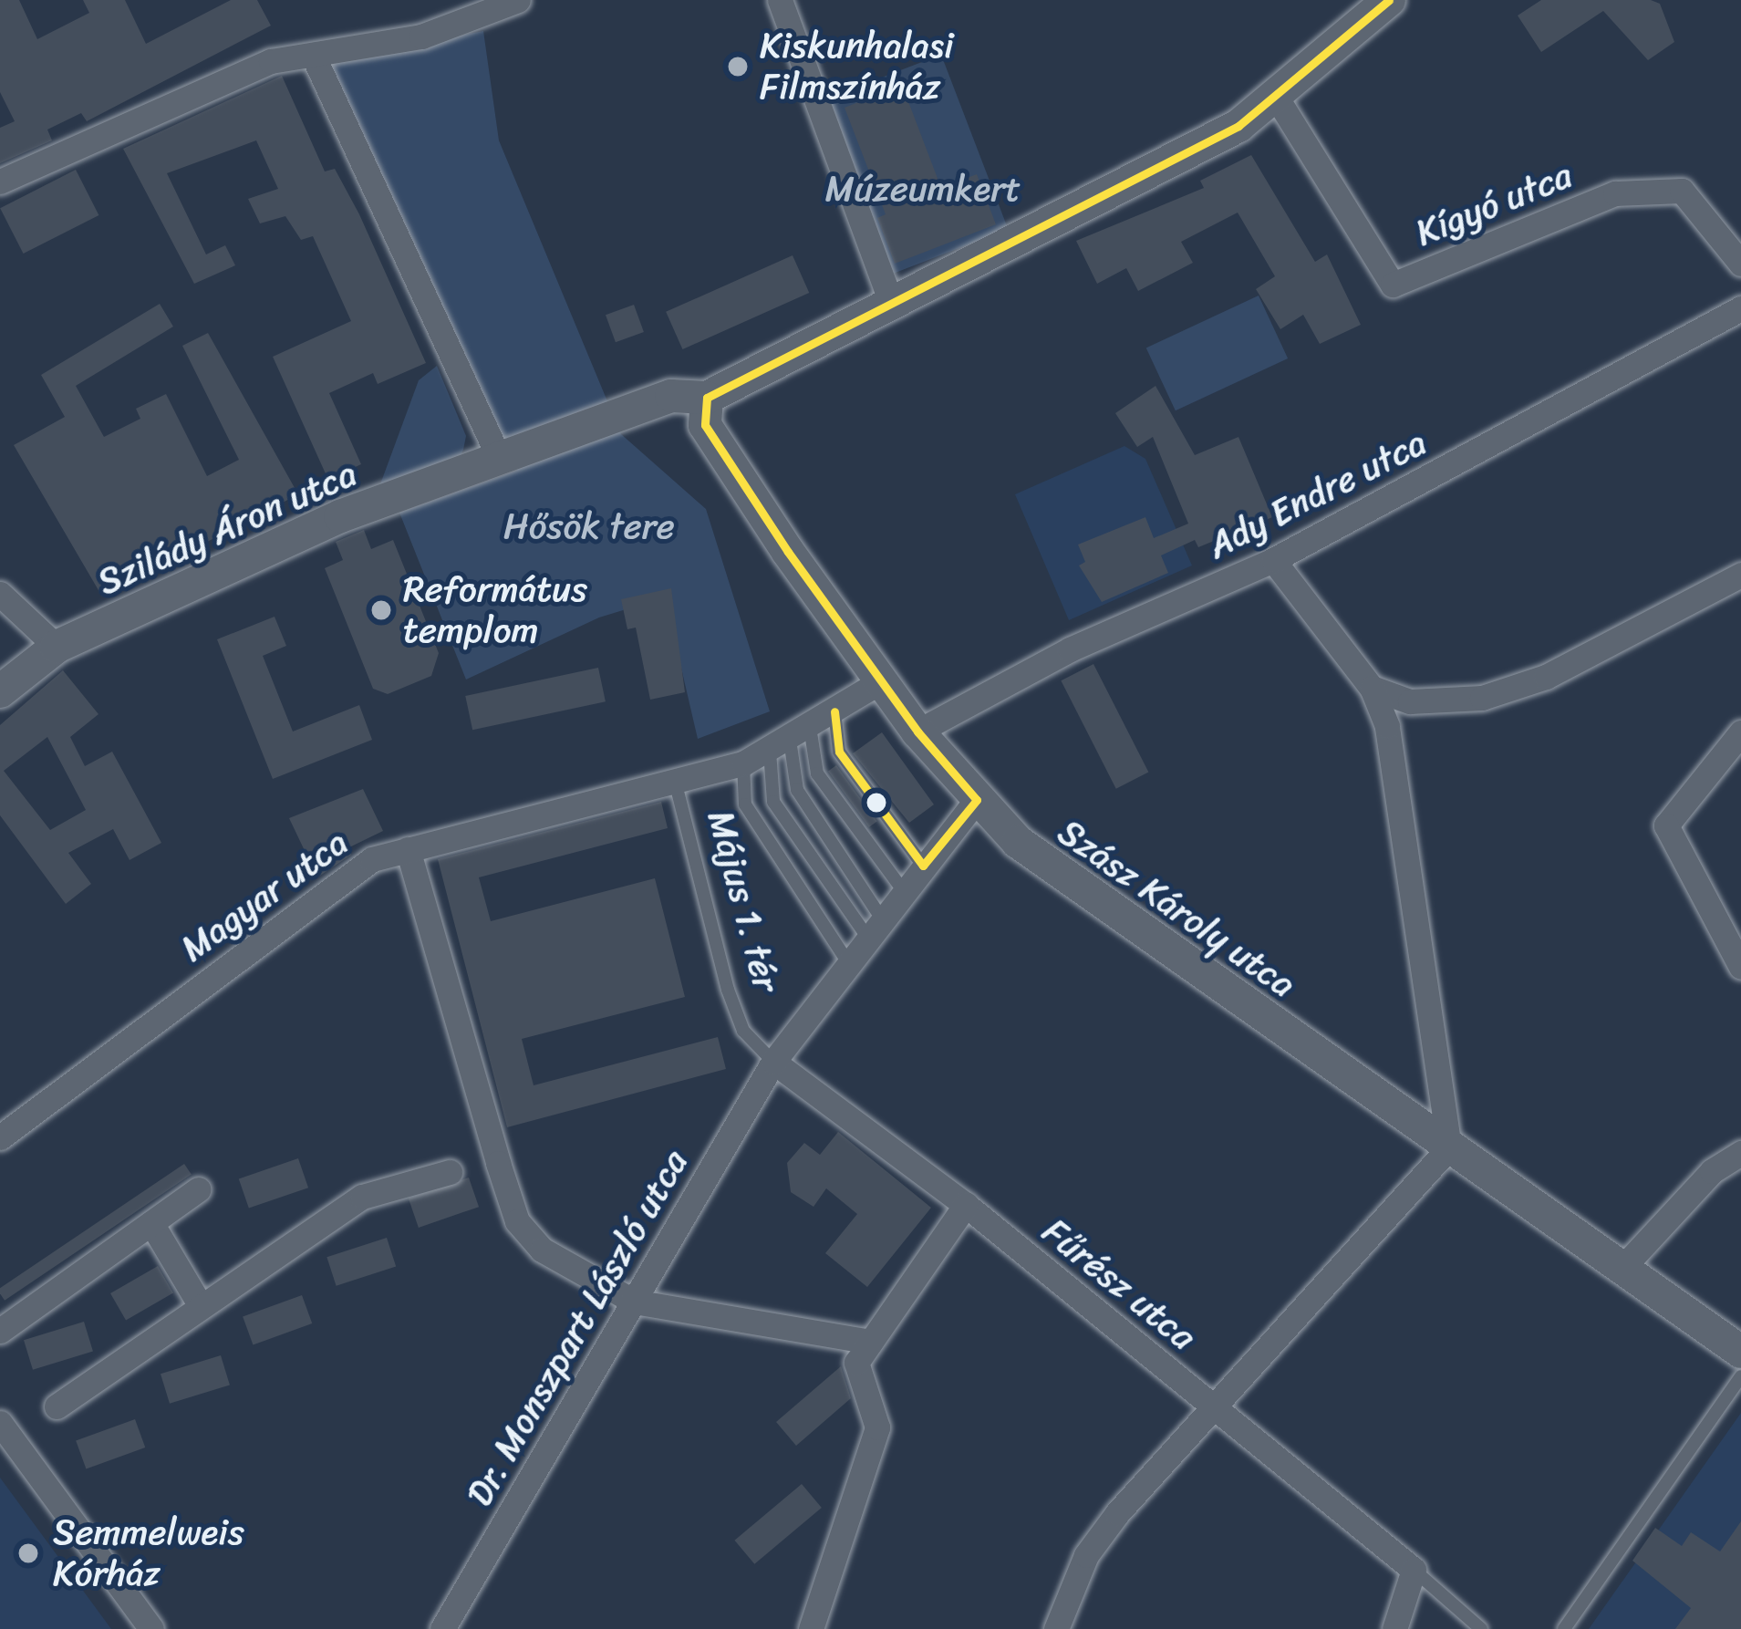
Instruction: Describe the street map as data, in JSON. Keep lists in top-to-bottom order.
{
  "streets": {
    "main road": ["Szilády Áron utca", "Szász Károly utca"],
    "street": [
      "Kígyó utca",
      "Ady Endre utca",
      "Magyar utca",
      "Május 1. tér",
      "Fűrész utca",
      "Dr. Monszpart László utca"
    ]
  },
  "crossings": [
    ["Ady Endre utca", "Szász Károly utca"],
    ["Magyar utca", "Május 1. tér"],
    ["Május 1. tér", "Szász Károly utca"],
    ["Május 1. tér", "Fűrész utca"],
    ["Május 1. tér", "Dr. Monszpart László utca"],
    ["Fűrész utca", "Dr. Monszpart László utca"]
  ],
  "parks": ["Múzeumkert", "Hősök tere"],
  "places": ["Kiskunhalasi Filmszínház", "Református templom", "Semmelweis Kórház"]
}
